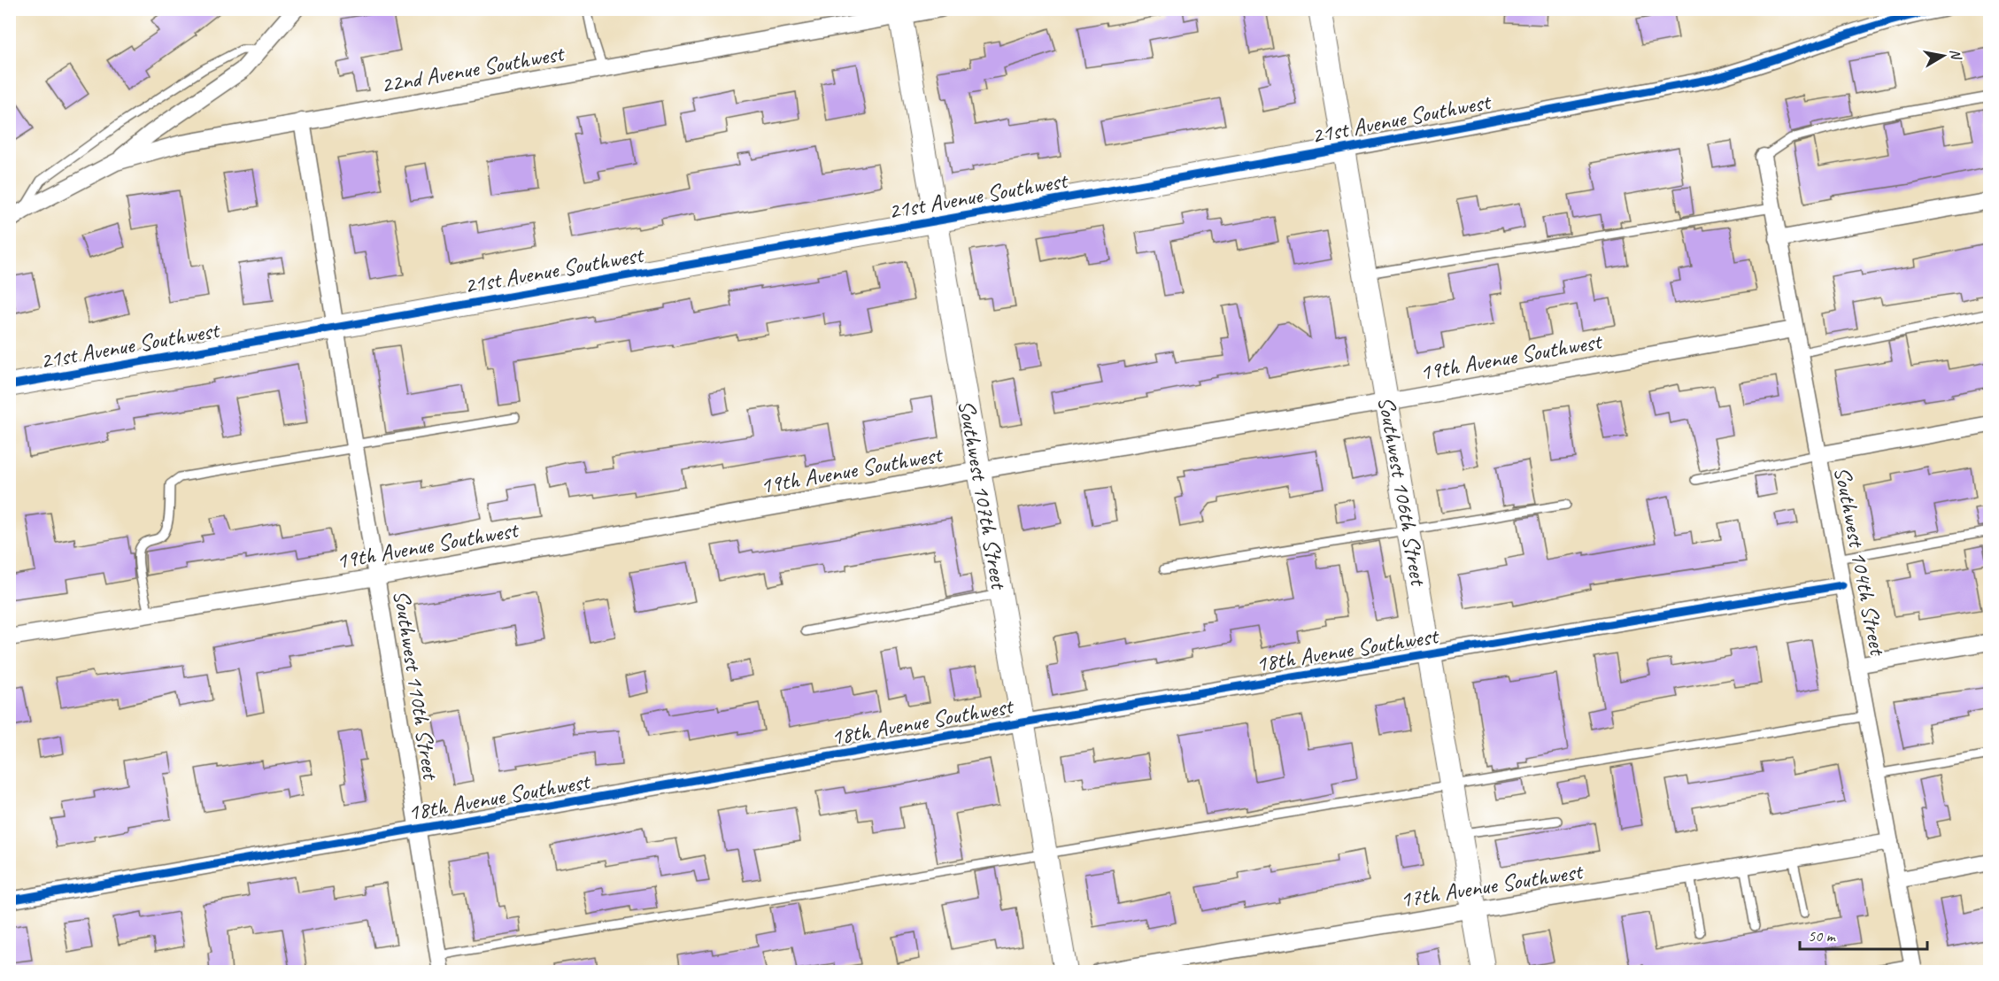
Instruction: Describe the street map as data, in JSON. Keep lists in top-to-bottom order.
{
  "streets": {
    "street": [
      "22nd Avenue Southwest",
      "21st Avenue Southwest",
      "19th Avenue Southwest",
      "Southwest 106th Street",
      "Southwest 107th Street",
      "Southwest 104th Street",
      "18th Avenue Southwest",
      "Southwest 110th Street",
      "17th Avenue Southwest"
    ]
  },
  "crossings": [
    ["22nd Avenue Southwest", "Southwest 107th Street"],
    ["22nd Avenue Southwest", "Southwest 110th Street"],
    ["21st Avenue Southwest", "Southwest 106th Street"],
    ["21st Avenue Southwest", "Southwest 107th Street"],
    ["21st Avenue Southwest", "Southwest 110th Street"],
    ["19th Avenue Southwest", "Southwest 106th Street"],
    ["19th Avenue Southwest", "Southwest 107th Street"],
    ["19th Avenue Southwest", "Southwest 104th Street"],
    ["19th Avenue Southwest", "Southwest 110th Street"],
    ["Southwest 106th Street", "18th Avenue Southwest"],
    ["Southwest 106th Street", "17th Avenue Southwest"],
    ["Southwest 107th Street", "18th Avenue Southwest"],
    ["Southwest 104th Street", "18th Avenue Southwest"],
    ["Southwest 104th Street", "17th Avenue Southwest"],
    ["18th Avenue Southwest", "Southwest 110th Street"]
  ],
  "scale_bar": "50 m",
  "north": "right"
}
